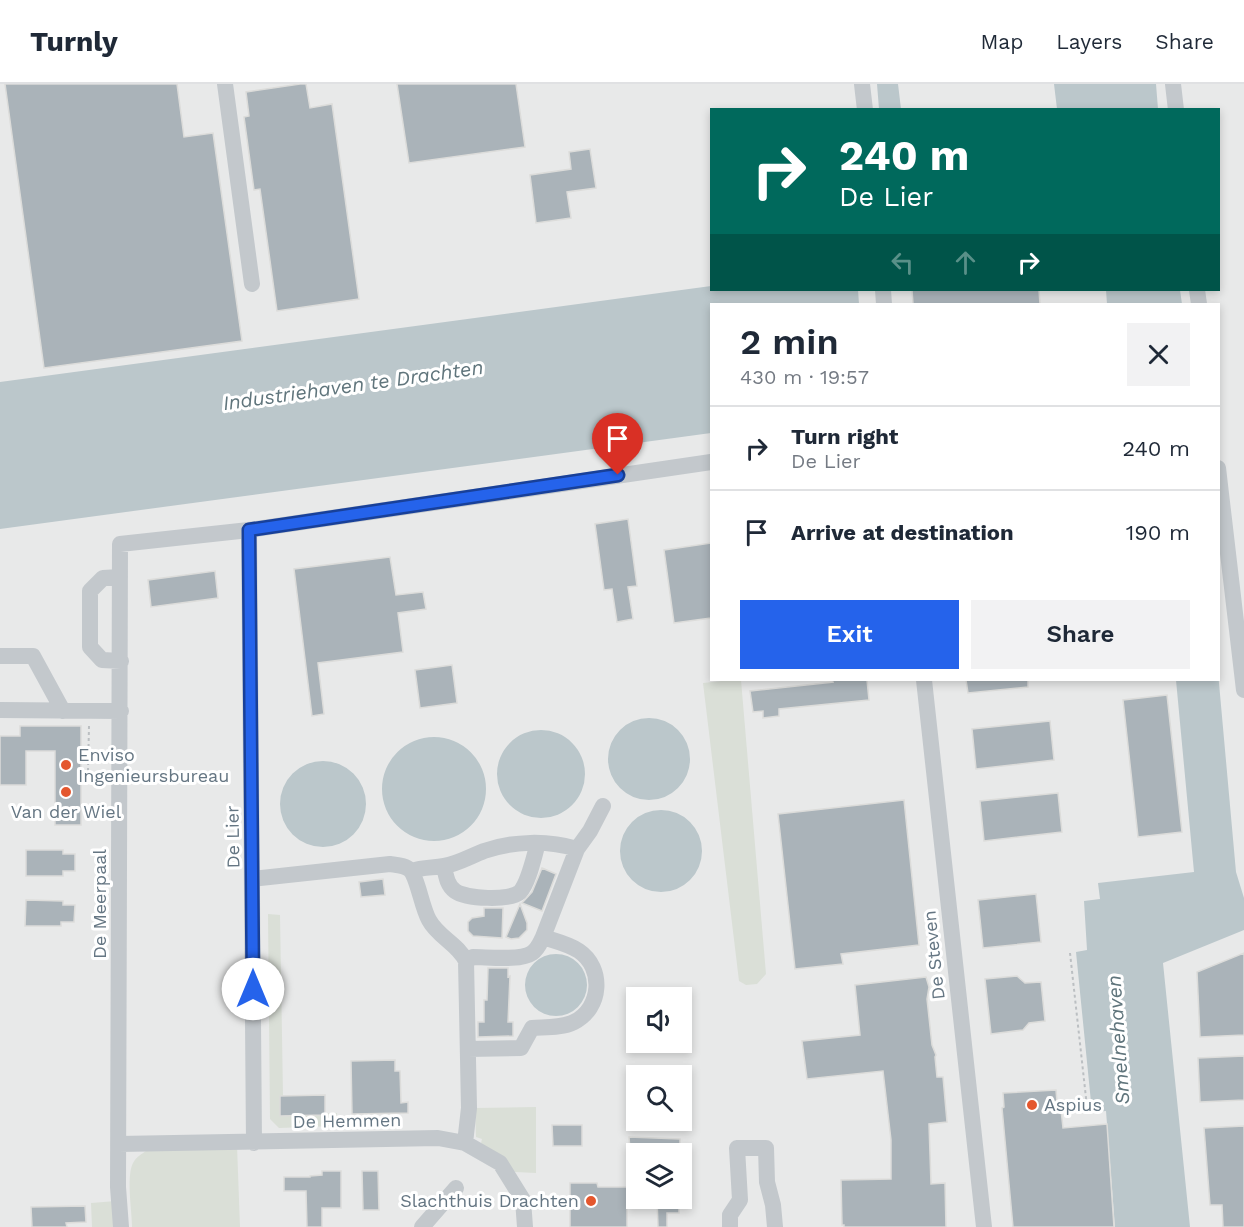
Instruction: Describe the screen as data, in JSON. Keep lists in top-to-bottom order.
{
  "streets": {
    "street": [
      "De Lier",
      "De Meerpaal",
      "De Steven",
      "De Hemmen"
    ]
  },
  "crossings": [
    ["De Lier", "De Meerpaal"],
    ["De Lier", "De Hemmen"],
    ["De Meerpaal", "De Hemmen"]
  ],
  "water": ["Industriehaven te Drachten", "Smelnehaven"],
  "places": [
    "Enviso Ingenieursbureau",
    "Van der Wiel",
    "Aspius",
    "Slachthuis Drachten"
  ],
  "page": {
    "header": "Turnly",
    "nav": ["Map", "Layers", "Share"],
    "turn": ["240 m", "De Lier"],
    "heading": ["2 min", "430 m · 19:57"],
    "list": [
      {
        "name": "Turn right",
        "note": "De Lier",
        "value": "240 m"
      },
      {
        "name": "Arrive at destination",
        "value": "190 m"
      }
    ],
    "buttons": ["Exit", "Share"]
  }
}
